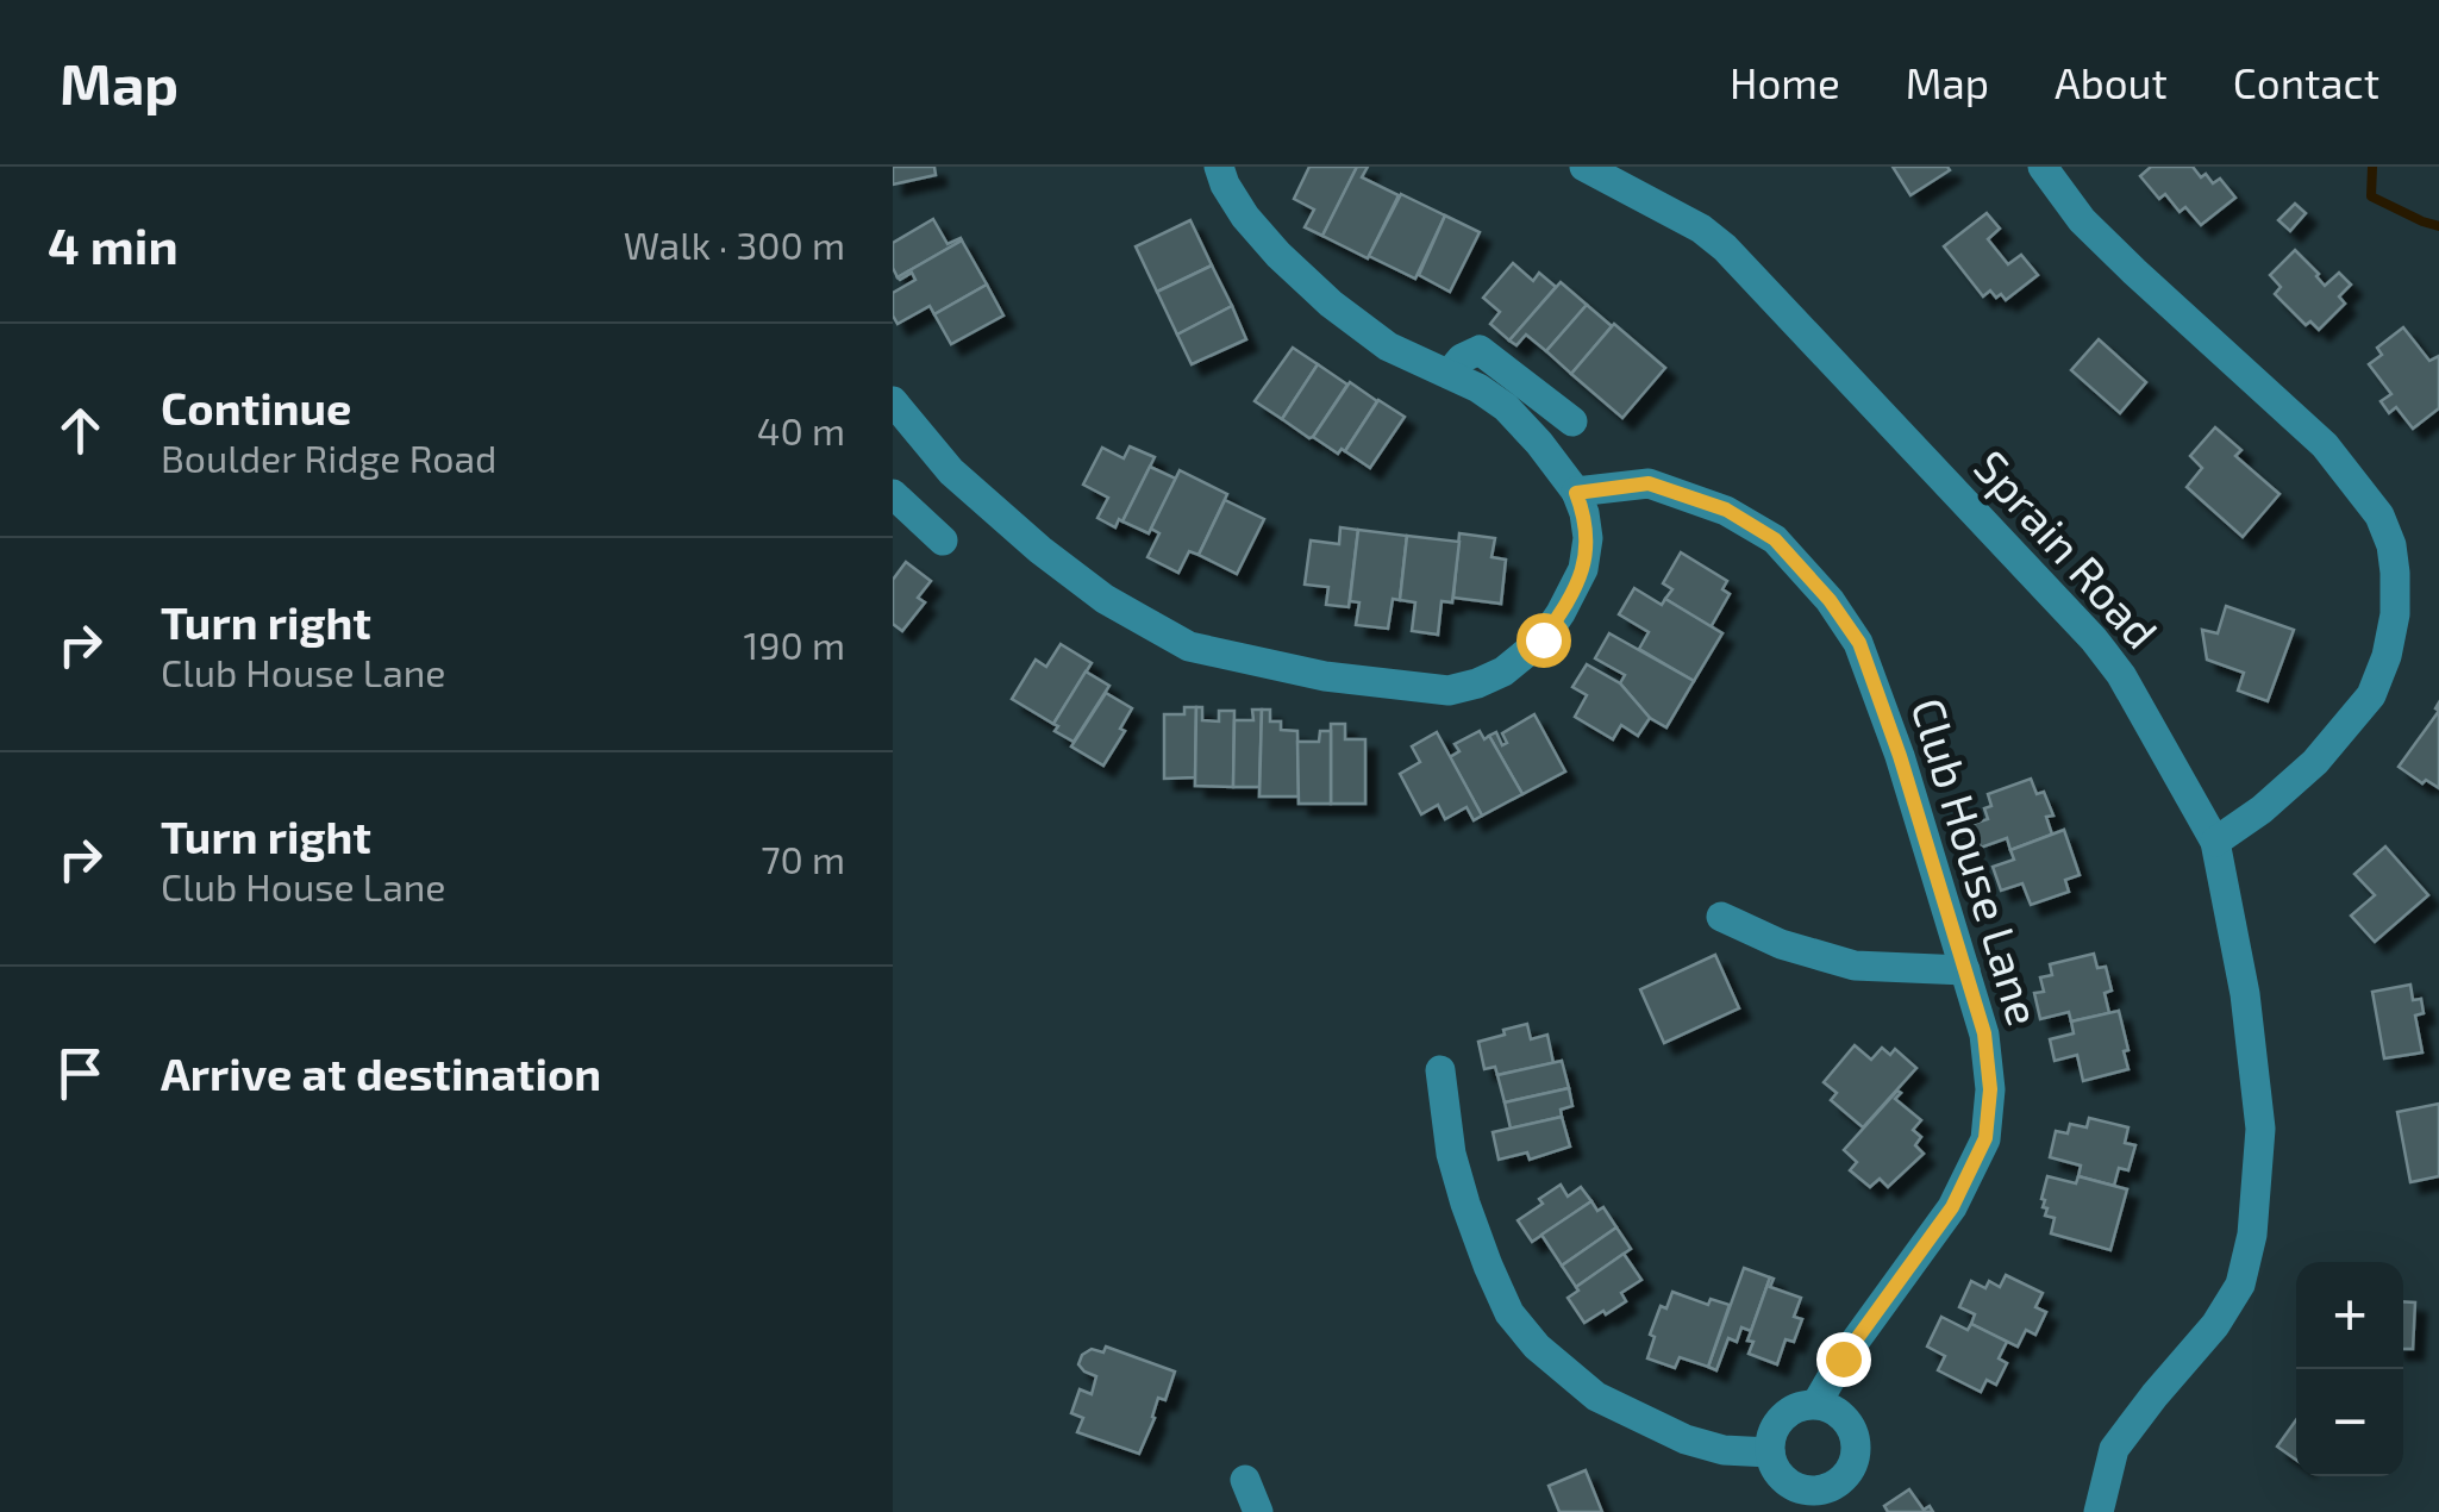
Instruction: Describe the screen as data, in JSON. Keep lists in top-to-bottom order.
{
  "streets": {
    "street": ["Sprain Road", "Club House Lane"]
  },
  "page": {
    "header": "Map",
    "nav": [
      "Home",
      "Map",
      "About",
      "Contact"
    ],
    "heading": ["4 min", "Walk · 300 m"],
    "list": [
      ["Continue", "Boulder Ridge Road", "40 m"],
      ["Turn right", "Club House Lane", "190 m"],
      ["Turn right", "Club House Lane", "70 m"],
      "Arrive at destination"
    ],
    "map_buttons": ["+", "−"]
  }
}
